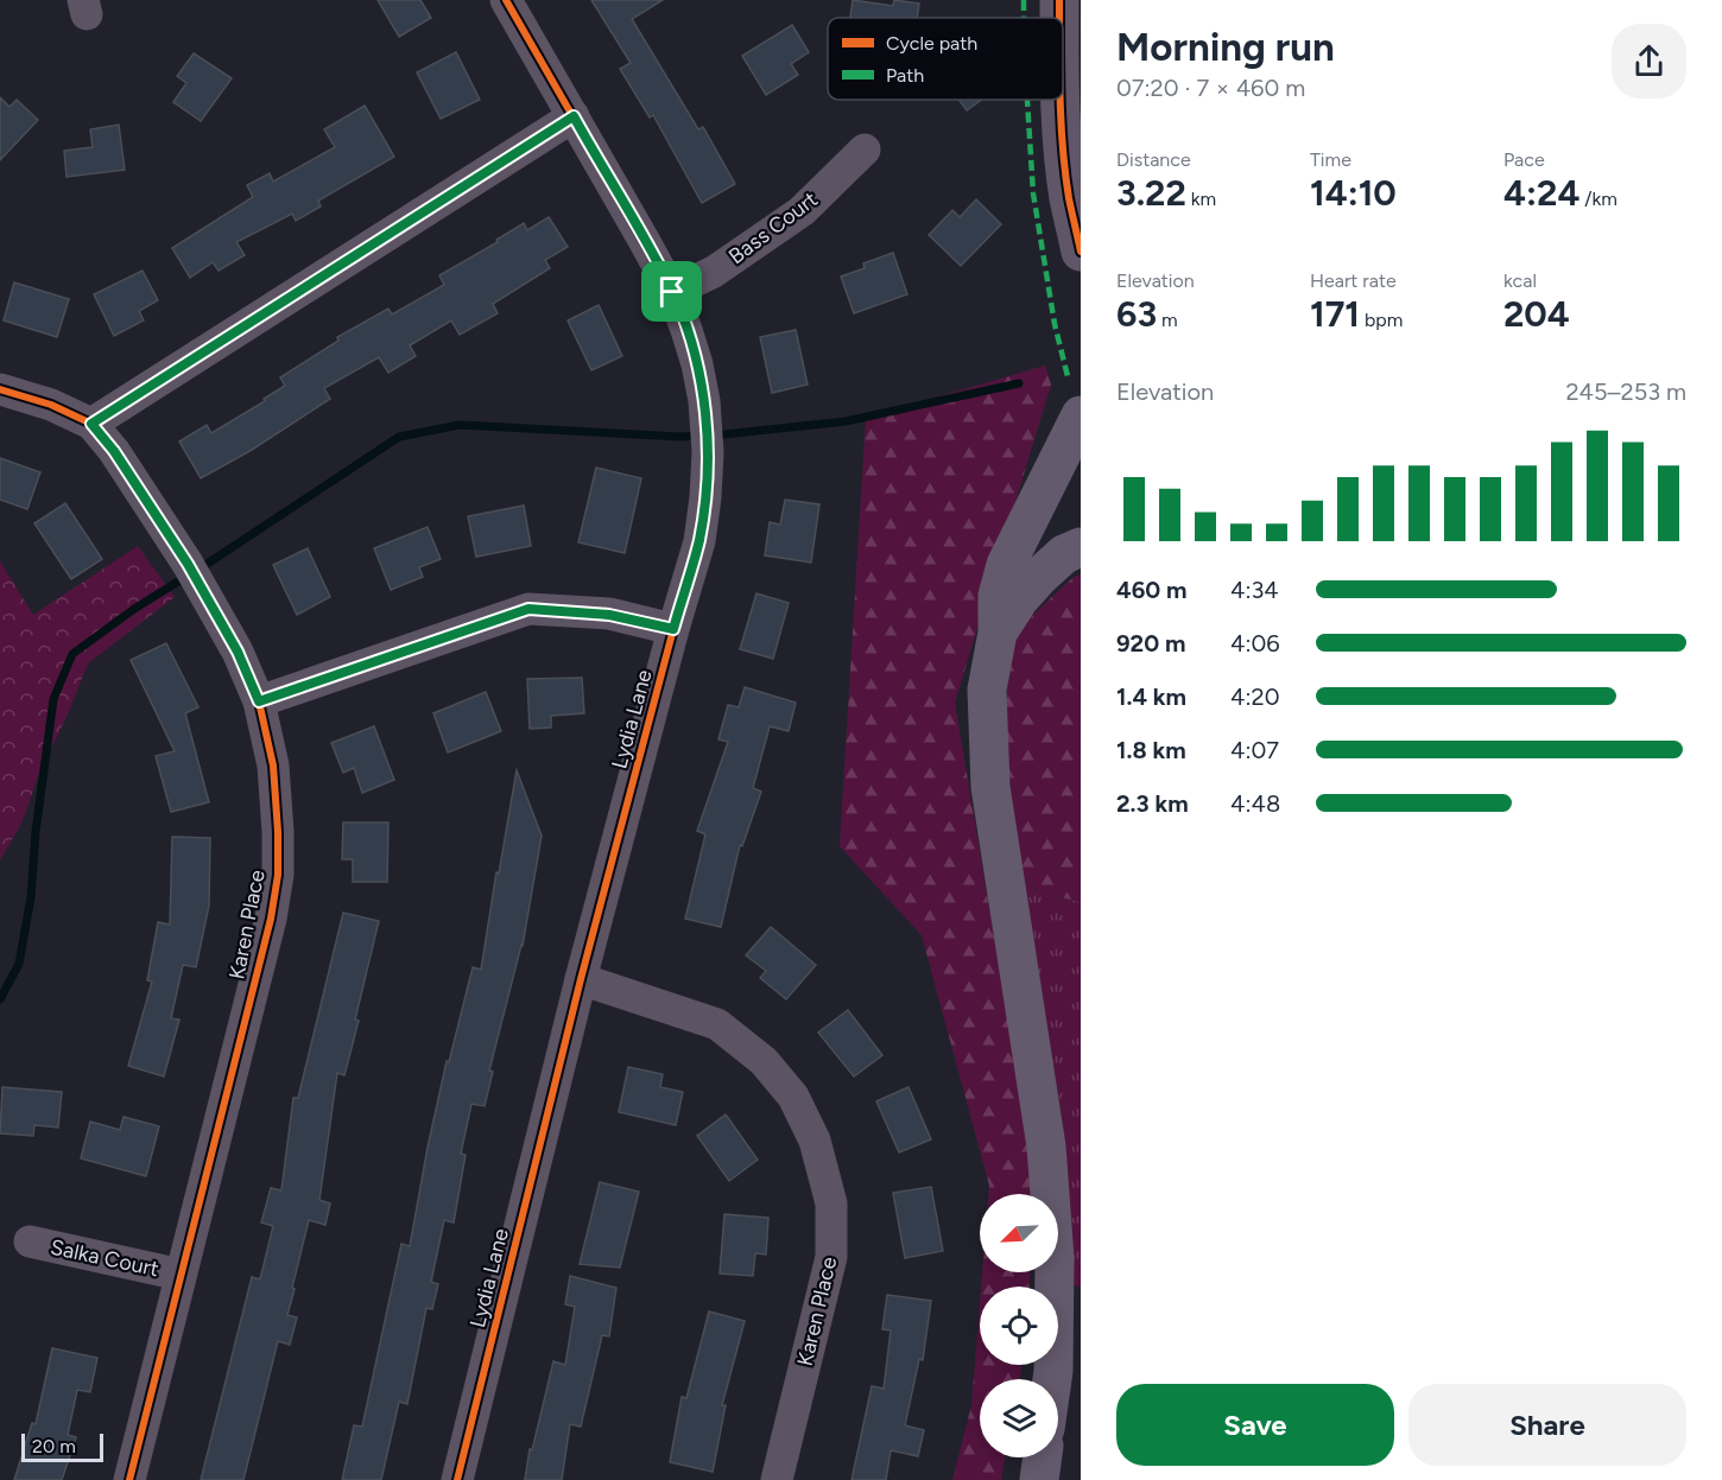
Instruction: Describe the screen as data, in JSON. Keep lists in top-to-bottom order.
{
  "streets": {
    "street": [
      "Bass Court",
      "Lydia Lane",
      "Karen Place",
      "Salka Court"
    ]
  },
  "crossings": [
    ["Bass Court", "Lydia Lane"],
    ["Lydia Lane", "Karen Place"],
    ["Karen Place", "Salka Court"]
  ],
  "legend": ["Cycle path", "Path"],
  "scale_bar": "20 m",
  "north": "bottom left",
  "page": {
    "heading": ["Morning run", "07:20 · 7 × 460 m"],
    "stats": [
      ["Distance", "3.22 km"],
      ["Time", "14:10"],
      ["Pace", "4:24 /km"],
      ["Elevation", "63 m"],
      ["Heart rate", "171 bpm"],
      ["kcal", "204"]
    ],
    "chart": ["Elevation", "245–253 m"],
    "list": [
      {
        "name": "460 m",
        "note": "4:34"
      },
      {
        "name": "920 m",
        "note": "4:06"
      },
      {
        "name": "1.4 km",
        "note": "4:20"
      },
      {
        "name": "1.8 km",
        "note": "4:07"
      },
      {
        "name": "2.3 km",
        "note": "4:48"
      }
    ],
    "buttons": ["Save", "Share"],
    "scale": "20 m"
  }
}
